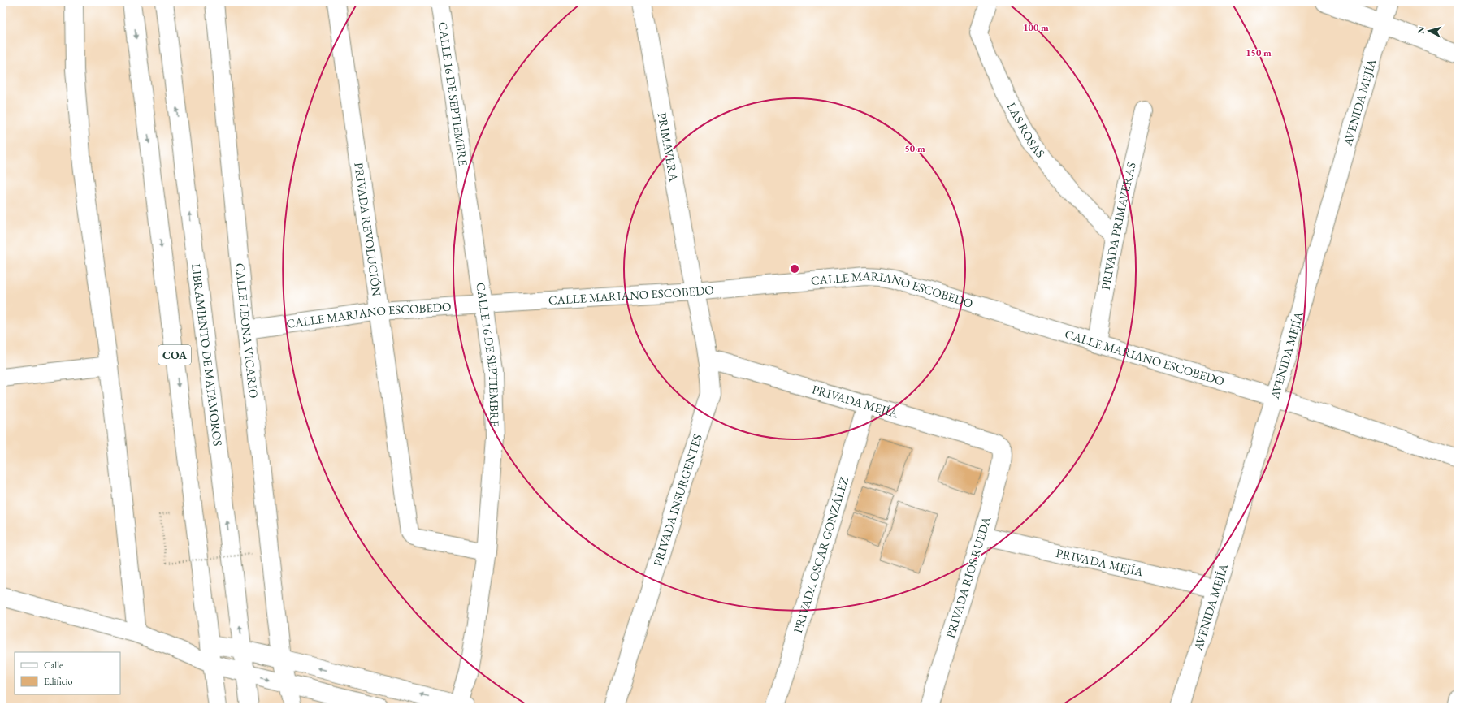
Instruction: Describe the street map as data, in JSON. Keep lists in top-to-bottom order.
{
  "streets": {
    "main road": [
      "CALLE 16 DE SEPTIEMBRE",
      "AVENIDA MEJÍA",
      "LAS ROSAS",
      "PRIMAVERA",
      "PRIVADA PRIMAVERAS",
      "PRIVADA REVOLUCIÓN",
      "CALLE MARIANO ESCOBEDO",
      "CALLE LEONA VICARIO",
      "COA",
      "LIBRAMIENTO DE MATAMOROS",
      "PRIVADA MEJÍA",
      "PRIVADA INSURGENTES",
      "PRIVADA OSCAR GONZÁLEZ",
      "PRIVADA RÍOS RUEDA"
    ]
  },
  "crossings": [
    ["CALLE 16 DE SEPTIEMBRE", "PRIVADA REVOLUCIÓN"],
    ["CALLE 16 DE SEPTIEMBRE", "CALLE MARIANO ESCOBEDO"],
    ["AVENIDA MEJÍA", "CALLE MARIANO ESCOBEDO"],
    ["AVENIDA MEJÍA", "PRIVADA MEJÍA"],
    ["LAS ROSAS", "PRIVADA PRIMAVERAS"],
    ["PRIMAVERA", "CALLE MARIANO ESCOBEDO"],
    ["PRIMAVERA", "PRIVADA INSURGENTES"],
    ["PRIVADA PRIMAVERAS", "CALLE MARIANO ESCOBEDO"],
    ["PRIVADA REVOLUCIÓN", "CALLE MARIANO ESCOBEDO"],
    ["CALLE MARIANO ESCOBEDO", "CALLE LEONA VICARIO"],
    ["CALLE MARIANO ESCOBEDO", "PRIVADA INSURGENTES"],
    ["PRIVADA MEJÍA", "PRIVADA INSURGENTES"],
    ["PRIVADA MEJÍA", "PRIVADA OSCAR GONZÁLEZ"],
    ["PRIVADA MEJÍA", "PRIVADA RÍOS RUEDA"]
  ],
  "legend": ["Calle", "Edificio"],
  "north": "left",
  "rings": ["100 m", "150 m", "50 m"]
}
